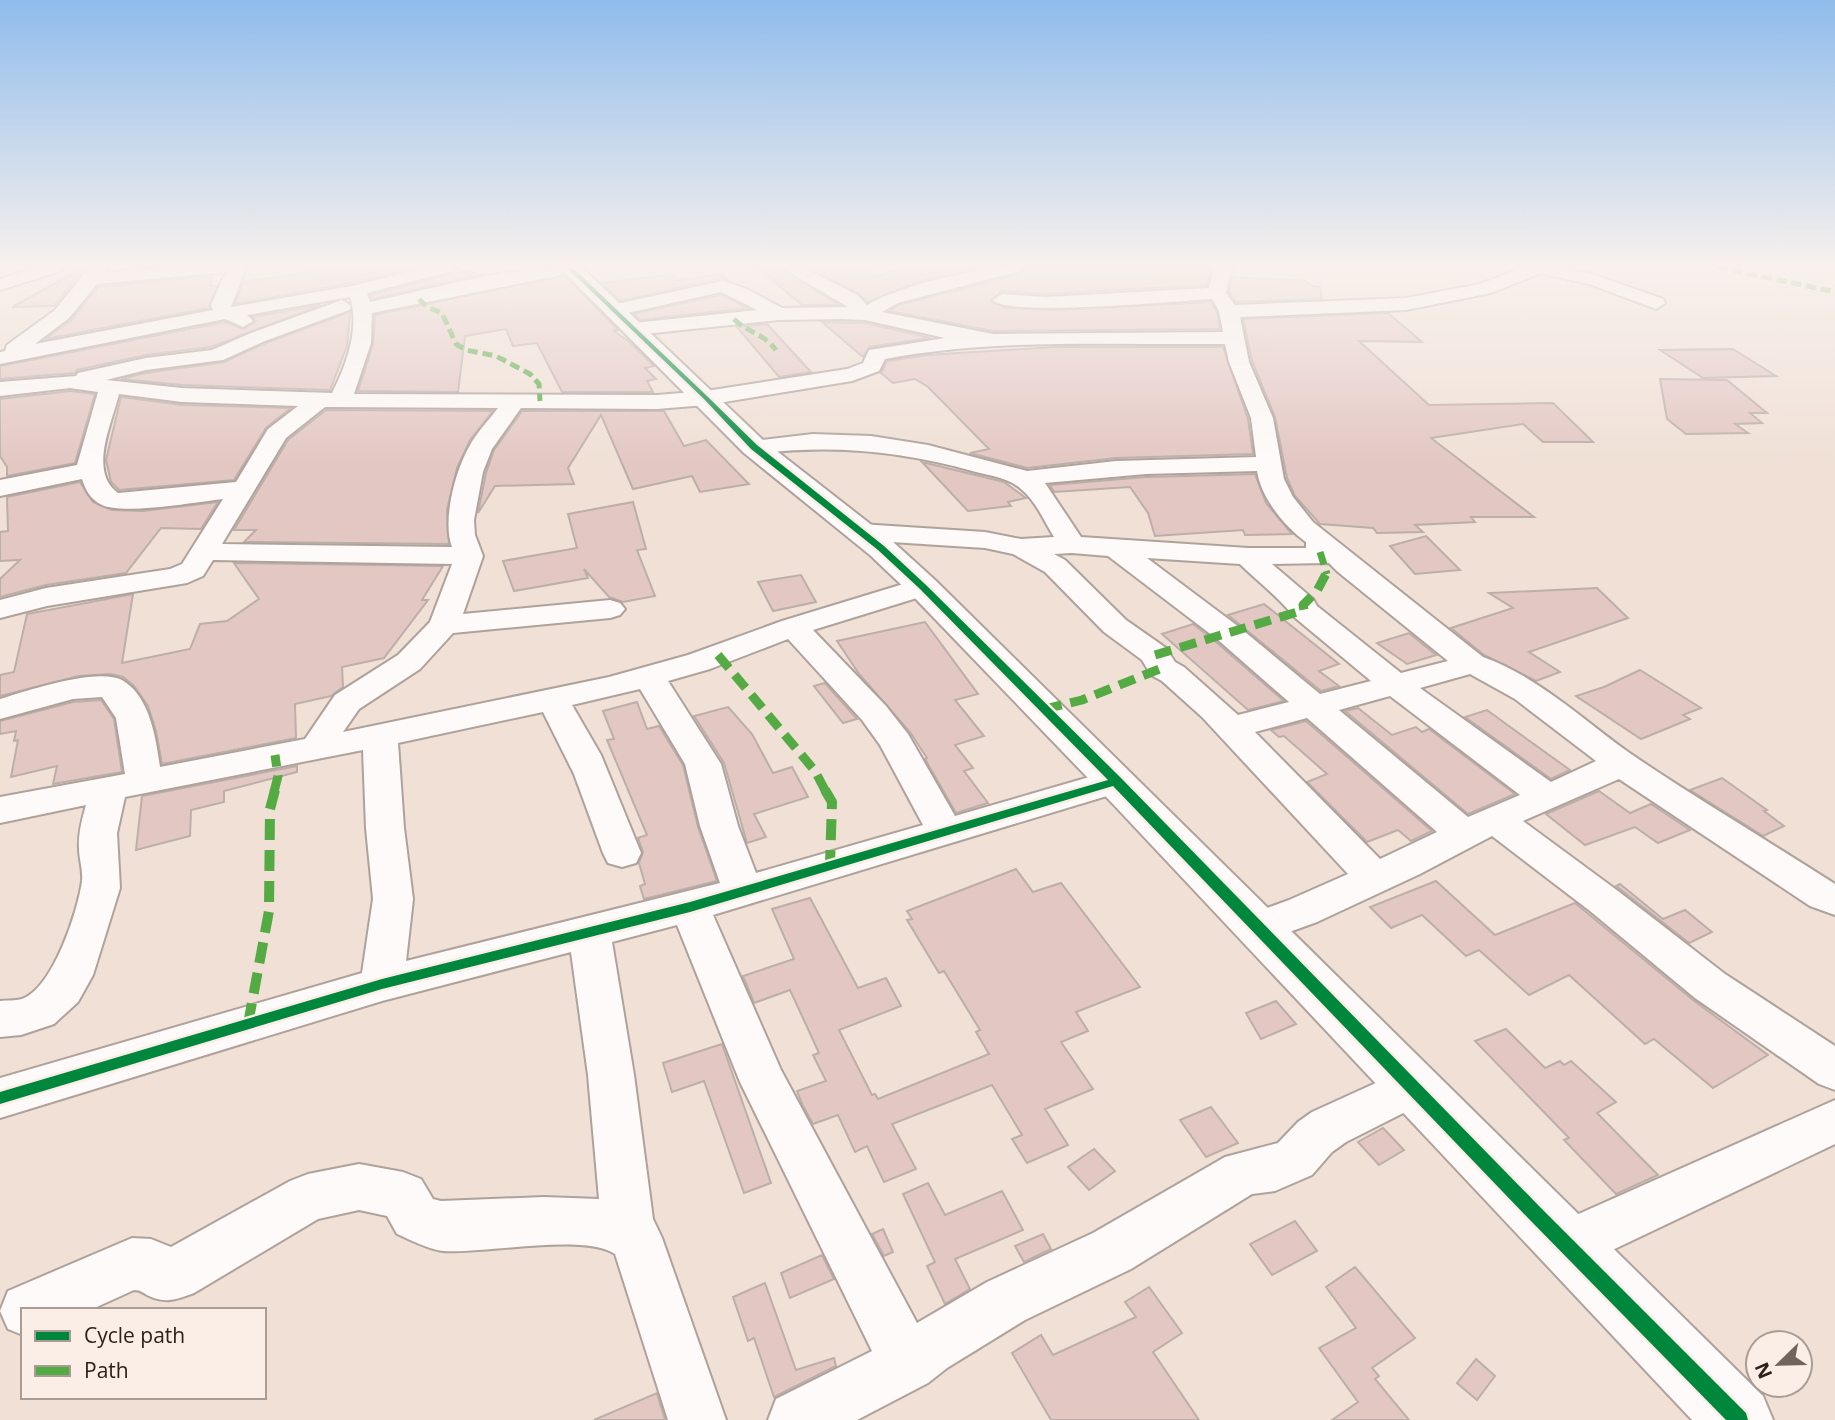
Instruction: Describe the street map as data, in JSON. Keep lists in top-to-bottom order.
{
  "legend": ["Cycle path", "Path"],
  "north": "bottom left"
}
